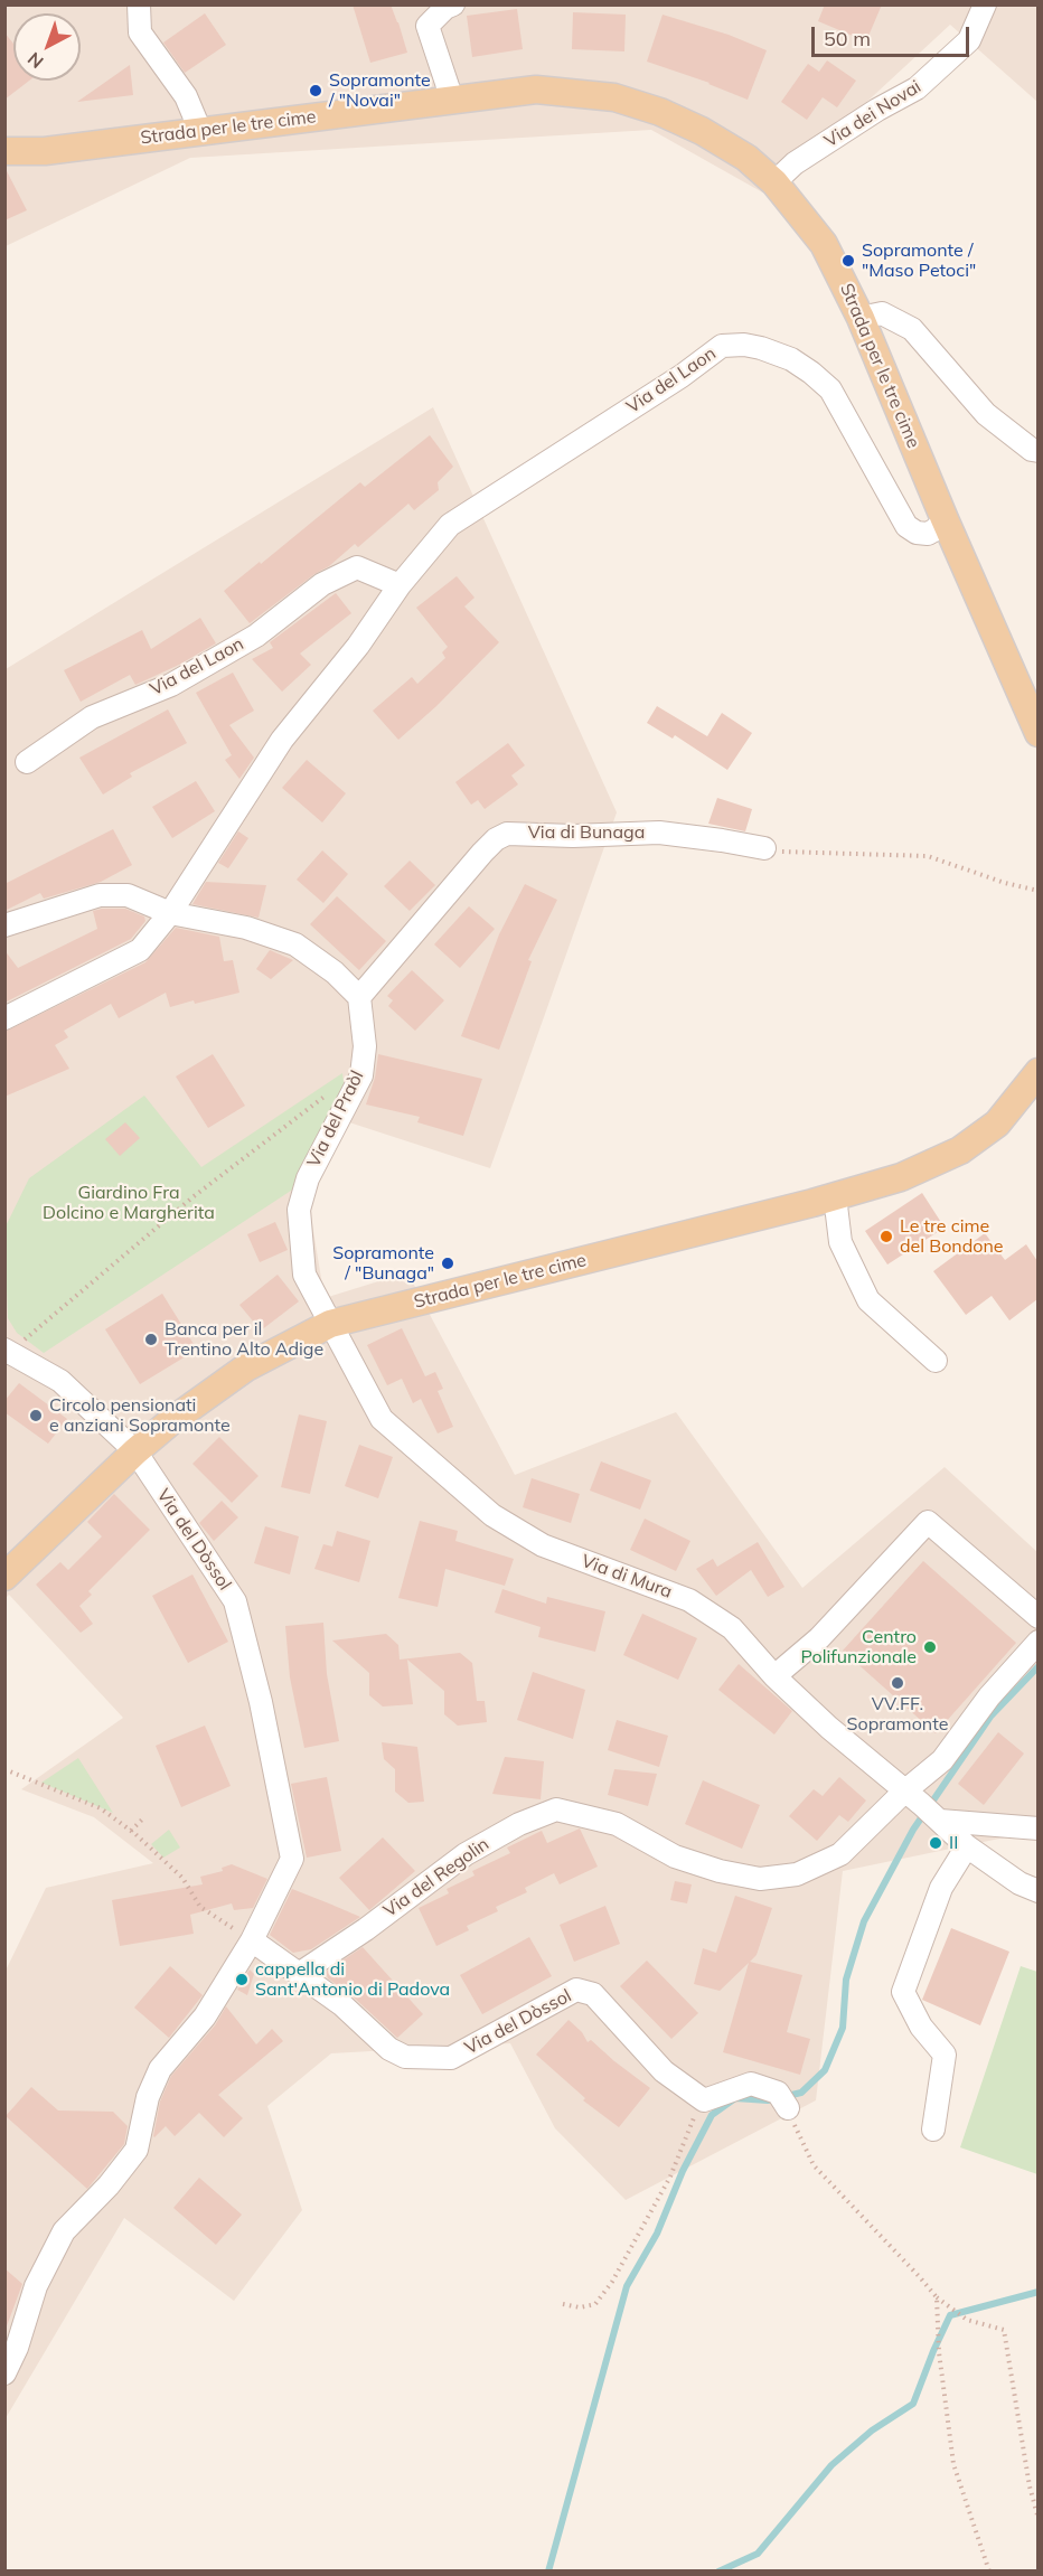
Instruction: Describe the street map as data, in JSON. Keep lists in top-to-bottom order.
{
  "streets": {
    "main road": ["Strada per le tre cime"],
    "street": [
      "Via dei Novai",
      "Via del Laon",
      "Via di Bunaga",
      "Via del Praòl",
      "Via del Dòssol",
      "Via di Mura",
      "Via del Regolin"
    ]
  },
  "crossings": [
    ["Via dei Novai", "Strada per le tre cime"],
    ["Strada per le tre cime", "Via del Laon"],
    ["Strada per le tre cime", "Via del Praòl"],
    ["Strada per le tre cime", "Via del Dòssol"],
    ["Strada per le tre cime", "Via di Mura"],
    ["Via di Bunaga", "Via del Praòl"],
    ["Via del Praòl", "Via di Mura"],
    ["Via del Dòssol", "Via del Regolin"],
    ["Via di Mura", "Via del Regolin"]
  ],
  "parks": ["Giardino Fra Dolcino e Margherita"],
  "places": [
    "Sopramonte / \"Novai\"",
    "Sopramonte / \"Maso Petoci\"",
    "Le tre cime del Bondone",
    "Sopramonte / \"Bunaga\"",
    "Banca per il Trentino Alto Adige",
    "Circolo pensionati e anziani Sopramonte",
    "Centro Polifunzionale",
    "VV.FF. Sopramonte",
    "II",
    "cappella di Sant'Antonio di Padova"
  ],
  "scale_bar": "50 m",
  "north": "bottom left"
}
